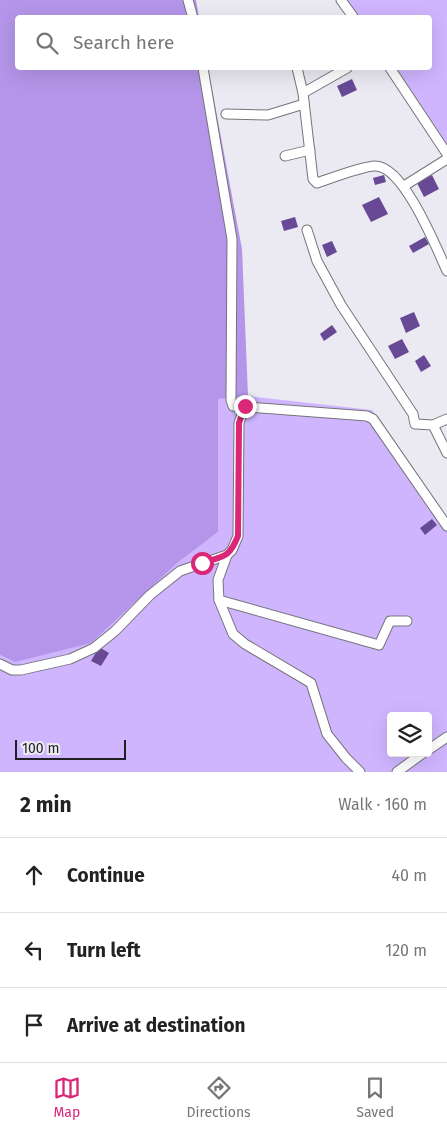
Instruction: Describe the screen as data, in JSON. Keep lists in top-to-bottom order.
{
  "scale_bar": "100 m",
  "page": {
    "search": "Search here",
    "scale": "100 m",
    "heading": ["2 min", "Walk · 160 m"],
    "list": [
      ["Continue", "40 m"],
      ["Turn left", "120 m"],
      "Arrive at destination"
    ],
    "nav": ["Map", "Directions", "Saved"]
  }
}
